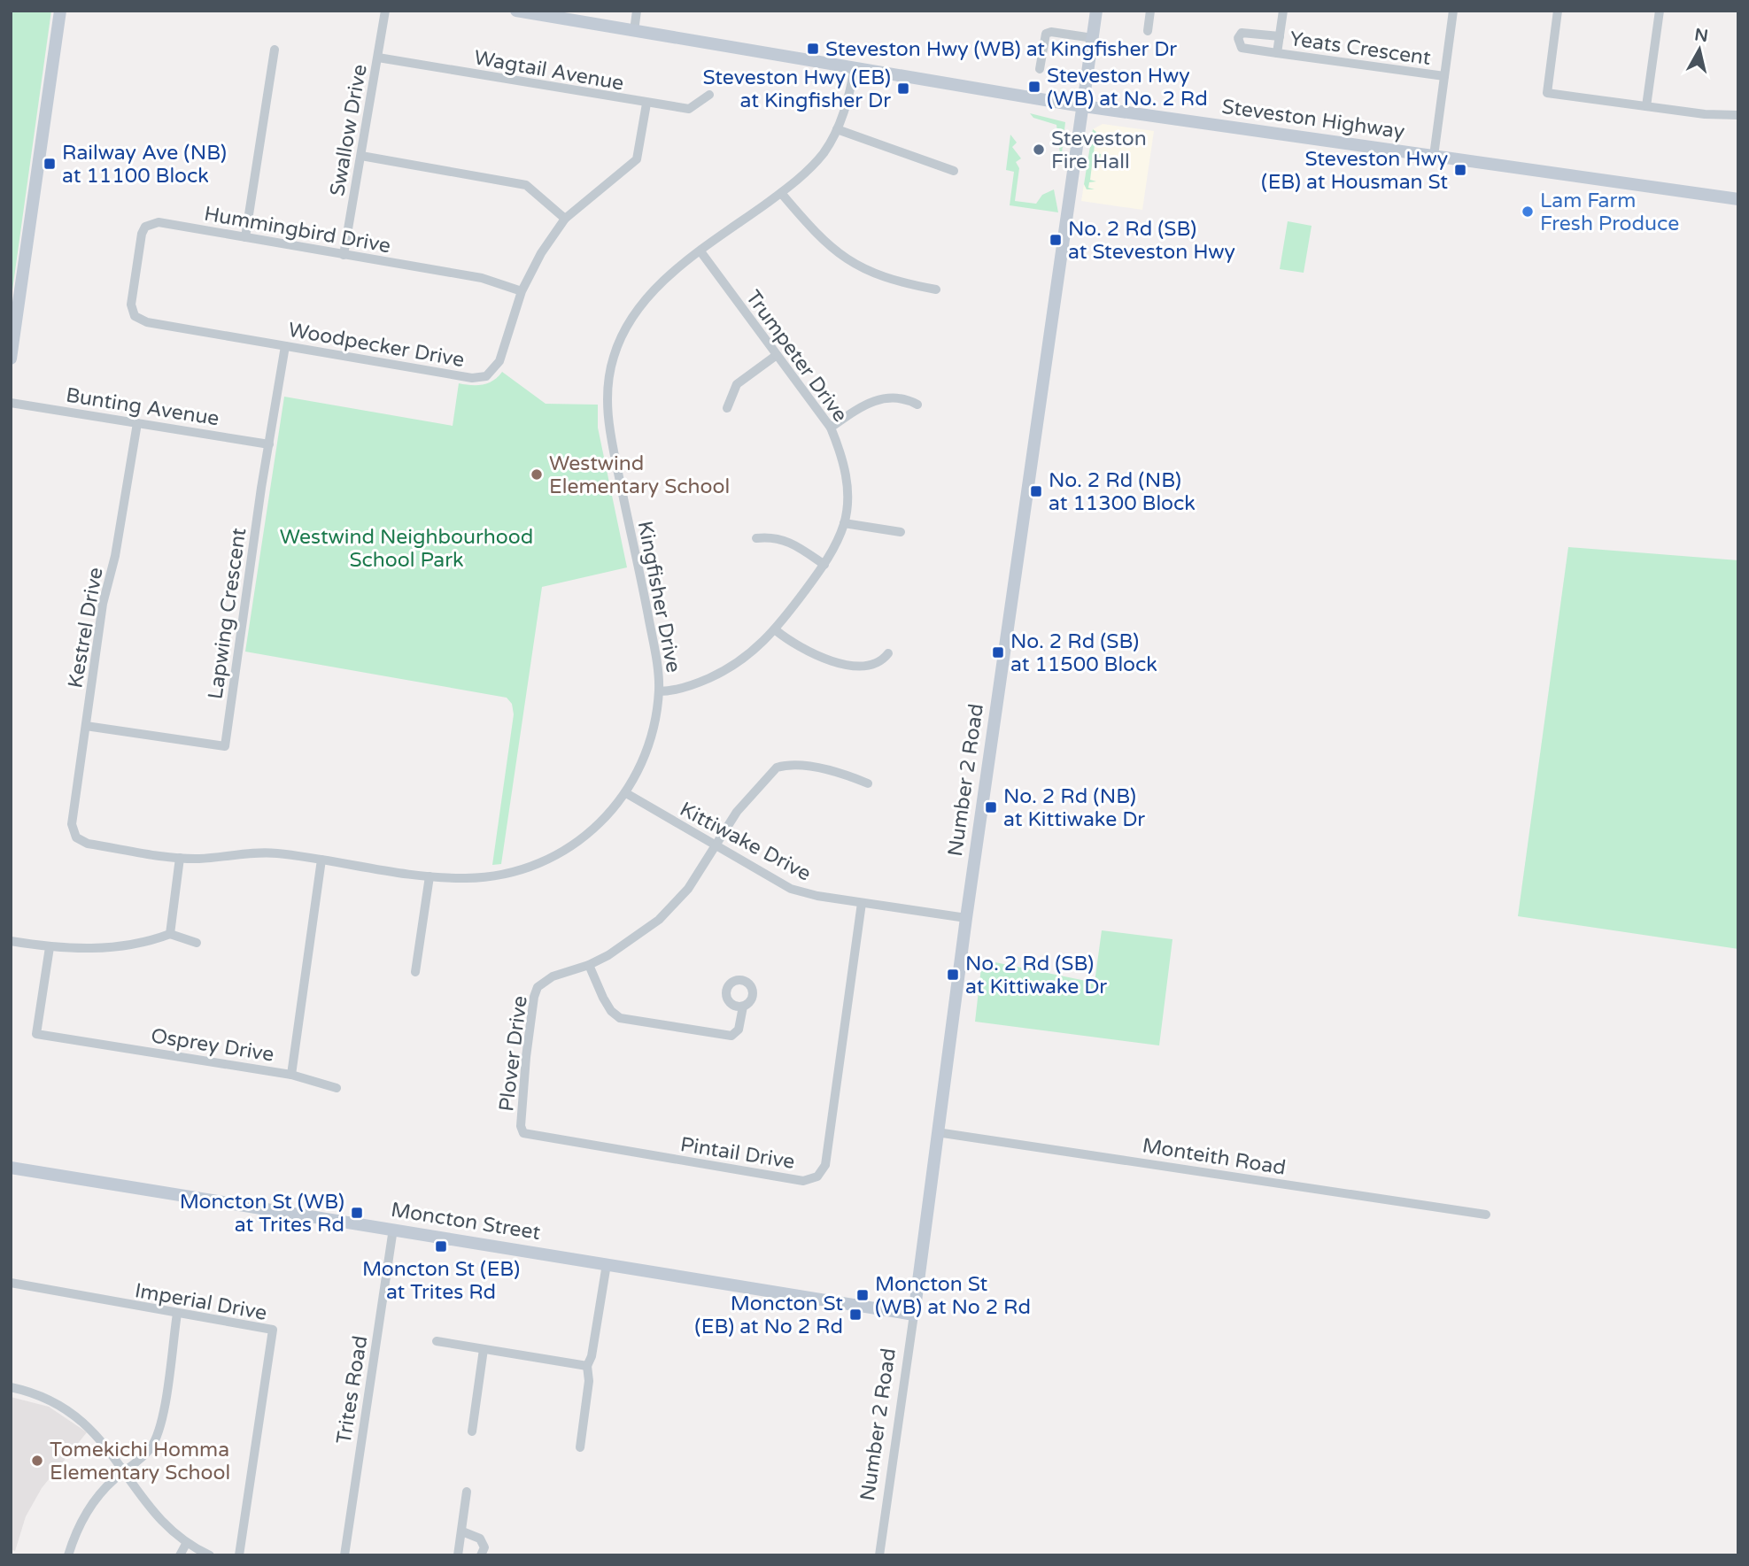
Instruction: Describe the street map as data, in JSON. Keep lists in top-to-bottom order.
{
  "streets": {
    "street": [
      "Yeats Crescent",
      "Wagtail Avenue",
      "Steveston Highway",
      "Swallow Drive",
      "Hummingbird Drive",
      "Woodpecker Drive",
      "Trumpeter Drive",
      "Bunting Avenue",
      "Kingfisher Drive",
      "Lapwing Crescent",
      "Kestrel Drive",
      "Number 2 Road",
      "Kittiwake Drive",
      "Osprey Drive",
      "Plover Drive",
      "Pintail Drive",
      "Monteith Road",
      "Moncton Street",
      "Imperial Drive",
      "Trites Road"
    ]
  },
  "crossings": [
    ["Wagtail Avenue", "Swallow Drive"],
    ["Wagtail Avenue", "Woodpecker Drive"],
    ["Steveston Highway", "Kingfisher Drive"],
    ["Steveston Highway", "Number 2 Road"],
    ["Swallow Drive", "Hummingbird Drive"],
    ["Hummingbird Drive", "Woodpecker Drive"],
    ["Woodpecker Drive", "Lapwing Crescent"],
    ["Trumpeter Drive", "Kingfisher Drive"],
    ["Bunting Avenue", "Lapwing Crescent"],
    ["Bunting Avenue", "Kestrel Drive"],
    ["Kingfisher Drive", "Kestrel Drive"],
    ["Kingfisher Drive", "Kittiwake Drive"],
    ["Kingfisher Drive", "Osprey Drive"],
    ["Lapwing Crescent", "Kestrel Drive"],
    ["Number 2 Road", "Kittiwake Drive"],
    ["Number 2 Road", "Monteith Road"],
    ["Number 2 Road", "Moncton Street"],
    ["Kittiwake Drive", "Plover Drive"],
    ["Kittiwake Drive", "Pintail Drive"],
    ["Plover Drive", "Pintail Drive"],
    ["Moncton Street", "Trites Road"]
  ],
  "parks": ["Westwind Neighbourhood School Park"],
  "places": {
    "transit": [
      "Steveston Hwy (WB) at Kingfisher Dr",
      "Steveston Hwy (WB) at No. 2 Rd",
      "Steveston Hwy (EB) at Kingfisher Dr",
      "Railway Ave (NB) at 11100 Block",
      "Steveston Hwy (EB) at Housman St",
      "No. 2 Rd (SB) at Steveston Hwy",
      "No. 2 Rd (NB) at 11300 Block",
      "No. 2 Rd (SB) at 11500 Block",
      "No. 2 Rd (NB) at Kittiwake Dr",
      "No. 2 Rd (SB) at Kittiwake Dr",
      "Moncton St (WB) at Trites Rd",
      "Moncton St (EB) at Trites Rd",
      "Moncton St (WB) at No 2 Rd",
      "Moncton St (EB) at No 2 Rd"
    ],
    "other": [
      "Steveston Fire Hall",
      "Lam Farm Fresh Produce",
      "Westwind Elementary School",
      "Tomekichi Homma Elementary School"
    ]
  },
  "north": "top"
}
